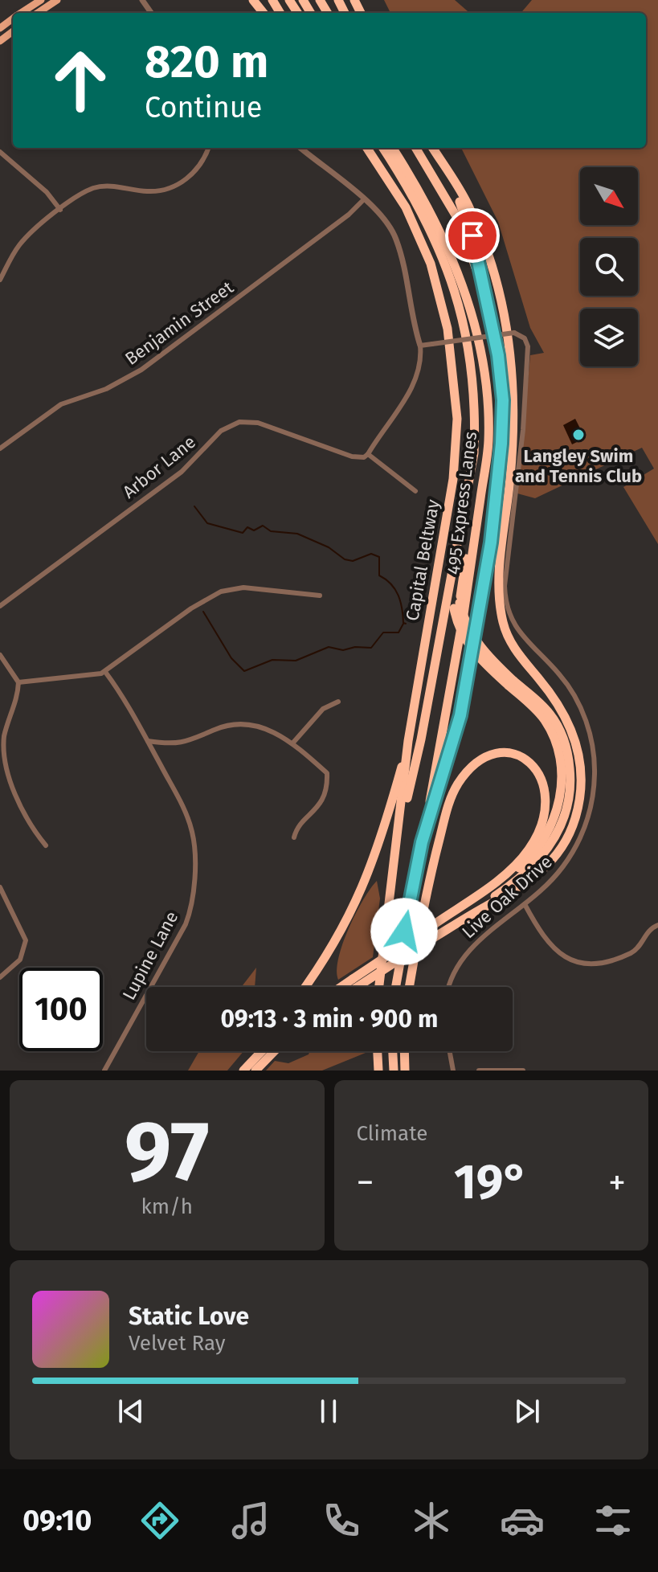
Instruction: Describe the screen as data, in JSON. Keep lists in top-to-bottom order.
{
  "streets": {
    "highway": ["495 Express Lanes", "Capital Beltway"],
    "street": [
      "Benjamin Street",
      "Arbor Lane",
      "Live Oak Drive",
      "Lupine Lane"
    ]
  },
  "crossings": [
    ["495 Express Lanes", "Capital Beltway"]
  ],
  "places": ["Langley Swim and Tennis Club"],
  "north": "bottom right",
  "page": {
    "turn": ["820 m", "Continue"],
    "limit": "100",
    "trip": "09:13 · 3 min · 900 m",
    "tile": [
      ["97", "km/h"],
      "Climate"
    ],
    "heat": ["−", "19°", "+"],
    "song": ["Static Love", "Velvet Ray"],
    "tabs": "09:10"
  }
}
